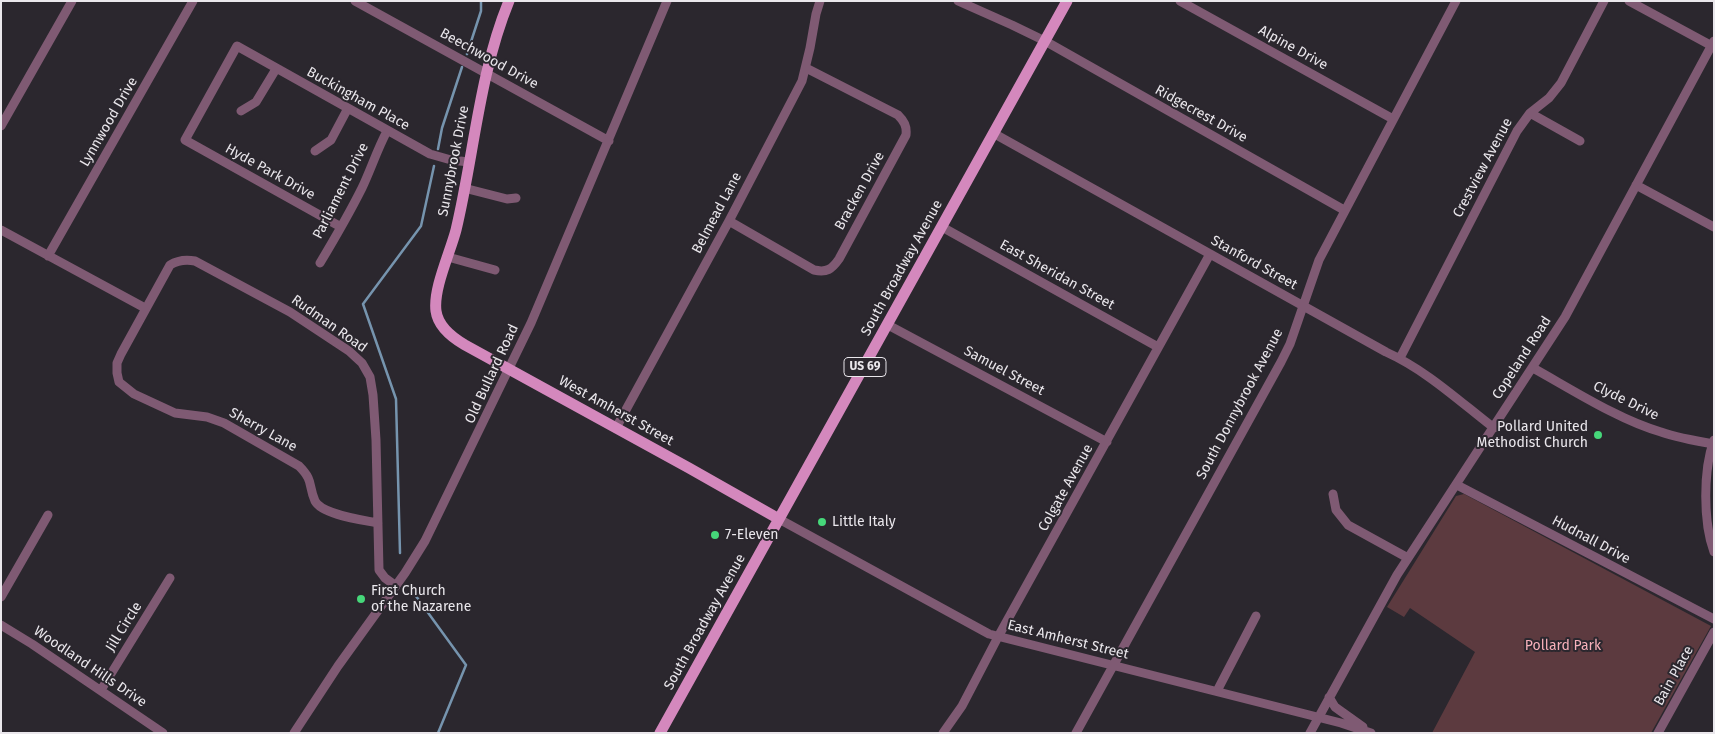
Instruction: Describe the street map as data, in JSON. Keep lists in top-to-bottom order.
{
  "streets": {
    "main road": [
      "Sunnybrook Drive",
      "South Broadway Avenue",
      "US 69",
      "West Amherst Street"
    ],
    "street": [
      "Alpine Drive",
      "Beechwood Drive",
      "Buckingham Place",
      "Ridgecrest Drive",
      "Lynnwood Drive",
      "Crestview Avenue",
      "Hyde Park Drive",
      "Parliament Drive",
      "Bracken Drive",
      "Belmead Lane",
      "Stanford Street",
      "East Sheridan Street",
      "Rudman Road",
      "Copeland Road",
      "Samuel Street",
      "Old Bullard Road",
      "Clyde Drive",
      "South Donnybrook Avenue",
      "Sherry Lane",
      "Colgate Avenue",
      "Hudnall Drive",
      "Jill Circle",
      "East Amherst Street",
      "Woodland Hills Drive",
      "Bain Place"
    ]
  },
  "crossings": [
    ["Alpine Drive", "South Donnybrook Avenue"],
    ["Beechwood Drive", "Sunnybrook Drive"],
    ["Beechwood Drive", "Old Bullard Road"],
    ["Buckingham Place", "Sunnybrook Drive"],
    ["Buckingham Place", "Hyde Park Drive"],
    ["Buckingham Place", "Parliament Drive"],
    ["Ridgecrest Drive", "South Broadway Avenue"],
    ["Ridgecrest Drive", "South Donnybrook Avenue"],
    ["Sunnybrook Drive", "West Amherst Street"],
    ["Crestview Avenue", "Stanford Street"],
    ["Hyde Park Drive", "Parliament Drive"],
    ["Bracken Drive", "Belmead Lane"],
    ["Belmead Lane", "West Amherst Street"],
    ["Stanford Street", "South Broadway Avenue"],
    ["Stanford Street", "Copeland Road"],
    ["Stanford Street", "South Donnybrook Avenue"],
    ["Stanford Street", "Colgate Avenue"],
    ["South Broadway Avenue", "East Sheridan Street"],
    ["South Broadway Avenue", "Samuel Street"],
    ["South Broadway Avenue", "West Amherst Street"],
    ["South Broadway Avenue", "East Amherst Street"],
    ["East Sheridan Street", "Colgate Avenue"],
    ["Rudman Road", "Old Bullard Road"],
    ["Rudman Road", "Sherry Lane"],
    ["Copeland Road", "Clyde Drive"],
    ["Copeland Road", "Hudnall Drive"],
    ["Copeland Road", "East Amherst Street"],
    ["Samuel Street", "Colgate Avenue"],
    ["Old Bullard Road", "West Amherst Street"],
    ["South Donnybrook Avenue", "East Amherst Street"],
    ["West Amherst Street", "East Amherst Street"],
    ["Colgate Avenue", "East Amherst Street"],
    ["Jill Circle", "Woodland Hills Drive"]
  ],
  "parks": ["Pollard Park"],
  "places": [
    "Pollard United Methodist Church",
    "Little Italy",
    "7-Eleven",
    "First Church of the Nazarene"
  ]
}
